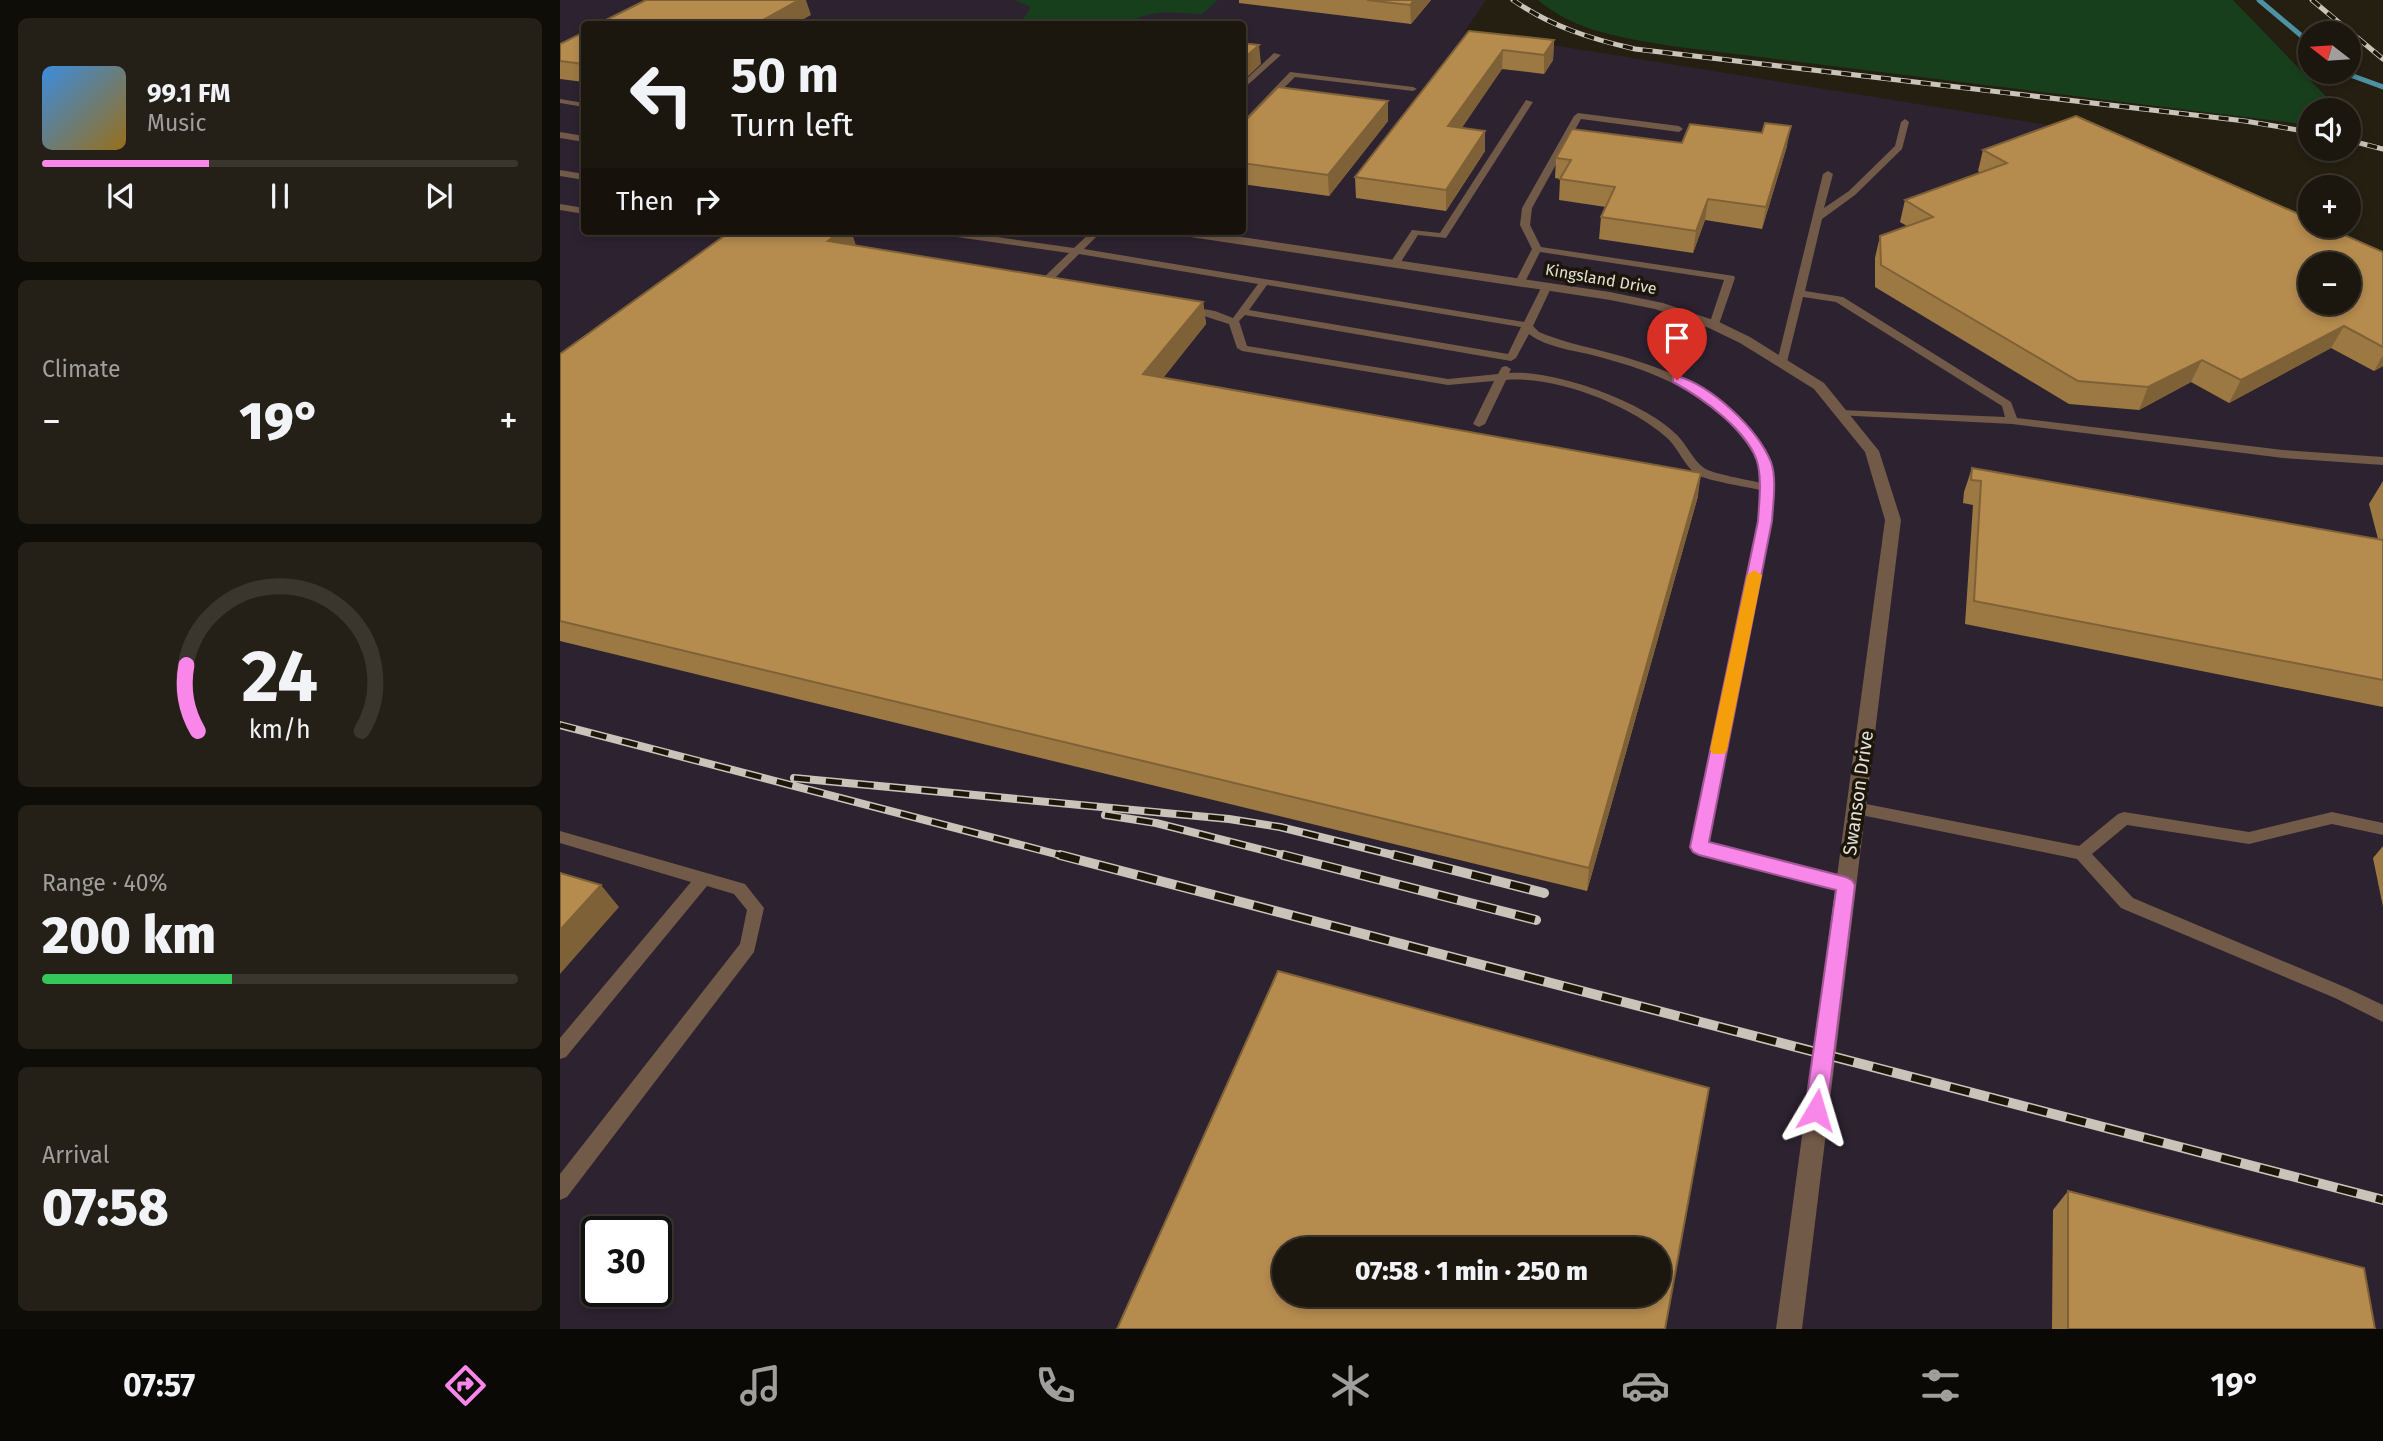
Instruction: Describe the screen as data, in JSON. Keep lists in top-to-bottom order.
{
  "streets": {
    "street": ["Kingsland Drive", "Swanson Drive"]
  },
  "crossings": [
    ["Kingsland Drive", "Swanson Drive"]
  ],
  "north": "left",
  "page": {
    "map_buttons": ["+", "−"],
    "turn": ["50 m", "Turn left"],
    "song": ["99.1 FM", "Music"],
    "then": "Then",
    "tile": [
      "Climate",
      ["Range · 40%", "200 km"],
      ["Arrival", "07:58"]
    ],
    "heat": ["−", "19°", "+"],
    "limit": "30",
    "trip": "07:58 · 1 min · 250 m",
    "tabs": ["07:57", "19°"],
    "gauge": ["24", "km/h"]
  }
}
